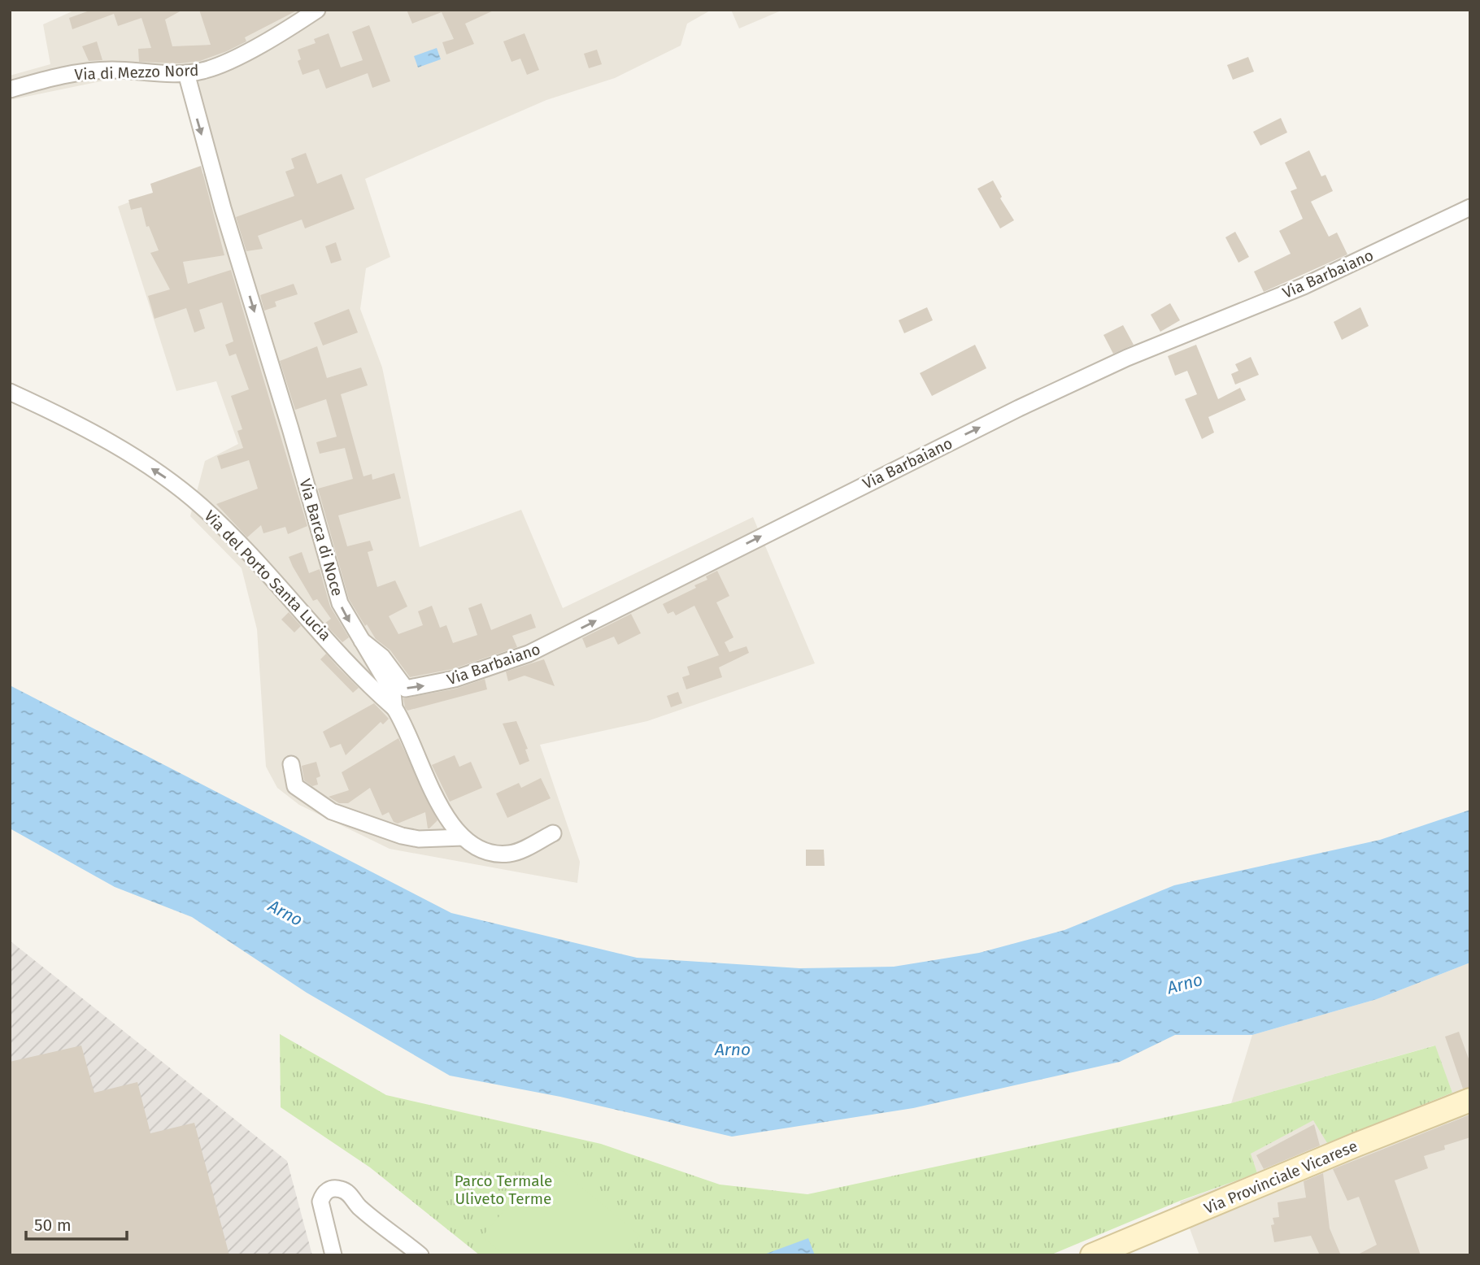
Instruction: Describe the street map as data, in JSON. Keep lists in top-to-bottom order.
{
  "streets": {
    "main road": ["Via Provinciale Vicarese"],
    "street": [
      "Via di Mezzo Nord",
      "Via Barbaiano",
      "Via Barca di Noce",
      "Via del Porto Santa Lucia"
    ]
  },
  "crossings": [
    ["Via di Mezzo Nord", "Via Barca di Noce"],
    ["Via Barbaiano", "Via Barca di Noce"],
    ["Via Barca di Noce", "Via del Porto Santa Lucia"]
  ],
  "one_way": ["Via Barbaiano", "Via Barca di Noce", "Via del Porto Santa Lucia"],
  "water": ["Arno"],
  "parks": ["Parco Termale Uliveto Terme"],
  "scale_bar": "50 m"
}
